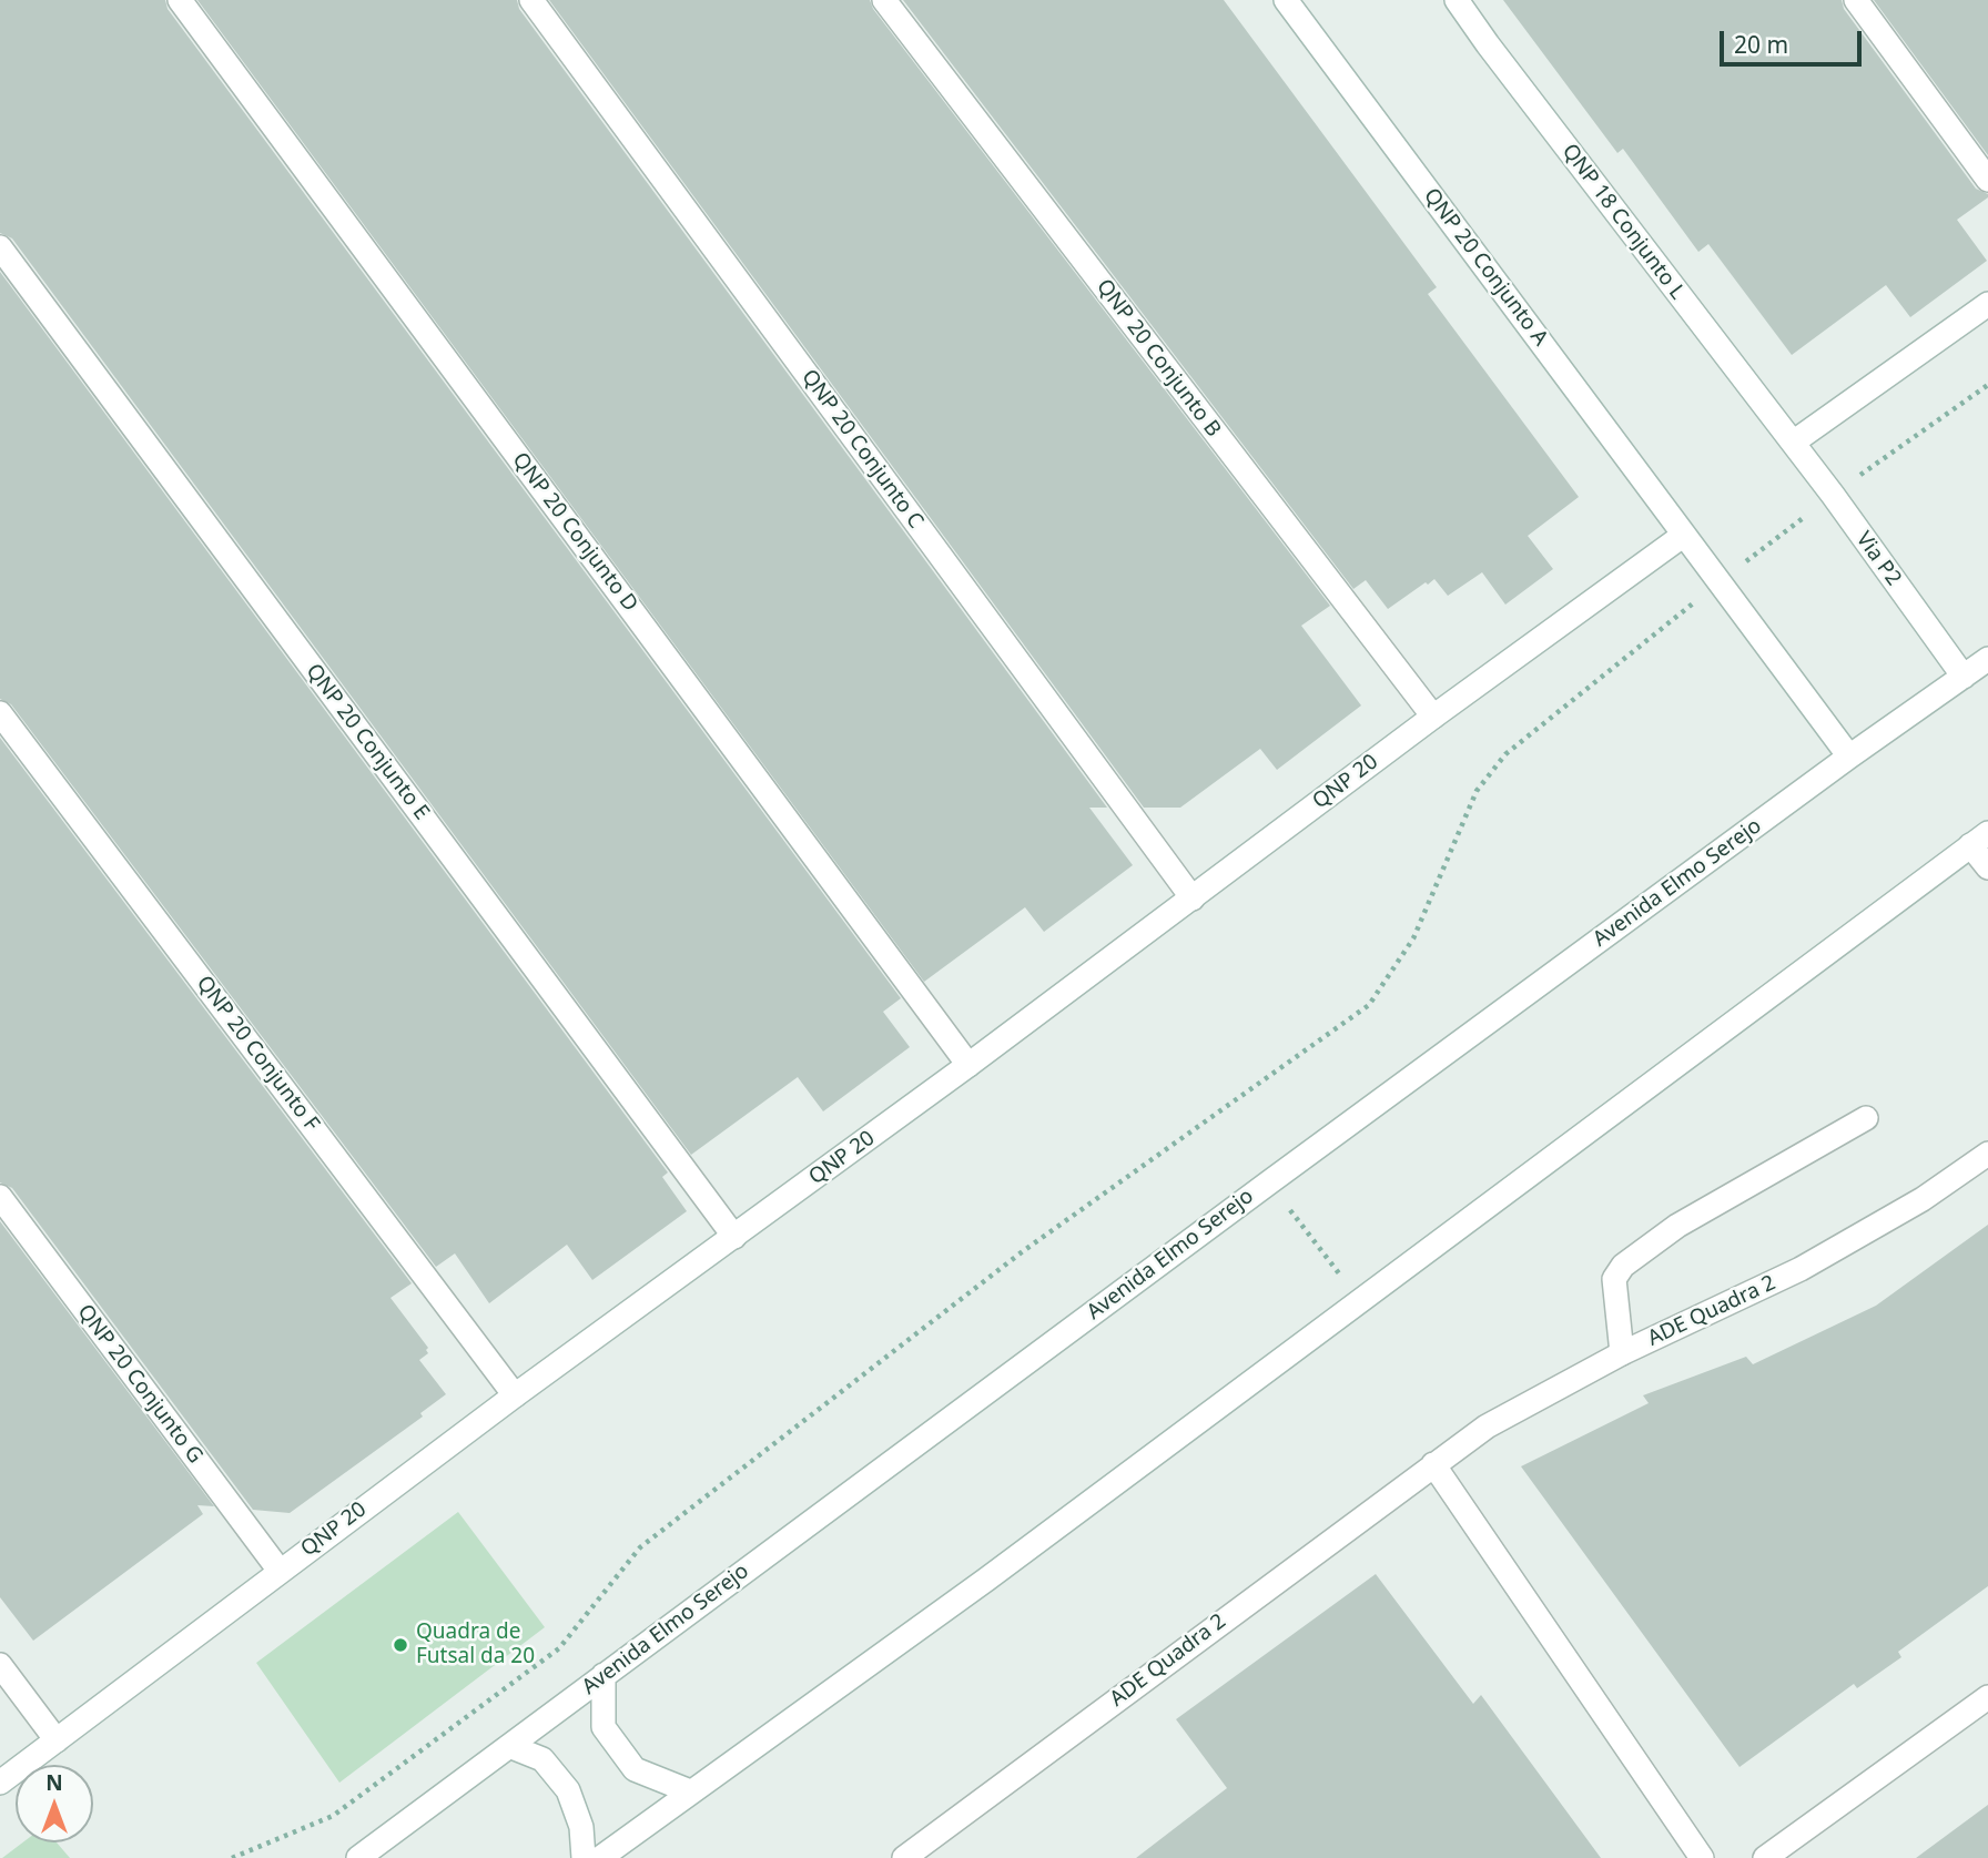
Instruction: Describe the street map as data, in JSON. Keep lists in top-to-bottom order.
{
  "streets": {
    "street": [
      "QNP 18 Conjunto L",
      "QNP 20 Conjunto A",
      "QNP 20 Conjunto B",
      "QNP 20 Conjunto C",
      "QNP 20 Conjunto D",
      "Via P2",
      "QNP 20 Conjunto E",
      "QNP 20",
      "Avenida Elmo Serejo",
      "QNP 20 Conjunto F",
      "ADE Quadra 2",
      "QNP 20 Conjunto G"
    ]
  },
  "crossings": [
    ["QNP 18 Conjunto L", "Via P2"],
    ["QNP 20 Conjunto A", "QNP 20"],
    ["QNP 20 Conjunto B", "QNP 20"],
    ["QNP 20 Conjunto C", "QNP 20"],
    ["QNP 20 Conjunto D", "QNP 20"],
    ["Via P2", "Avenida Elmo Serejo"],
    ["QNP 20 Conjunto E", "QNP 20"],
    ["QNP 20", "QNP 20 Conjunto F"],
    ["QNP 20", "QNP 20 Conjunto G"]
  ],
  "places": ["Quadra de Futsal da 20"],
  "scale_bar": "20 m",
  "north": "top"
}
